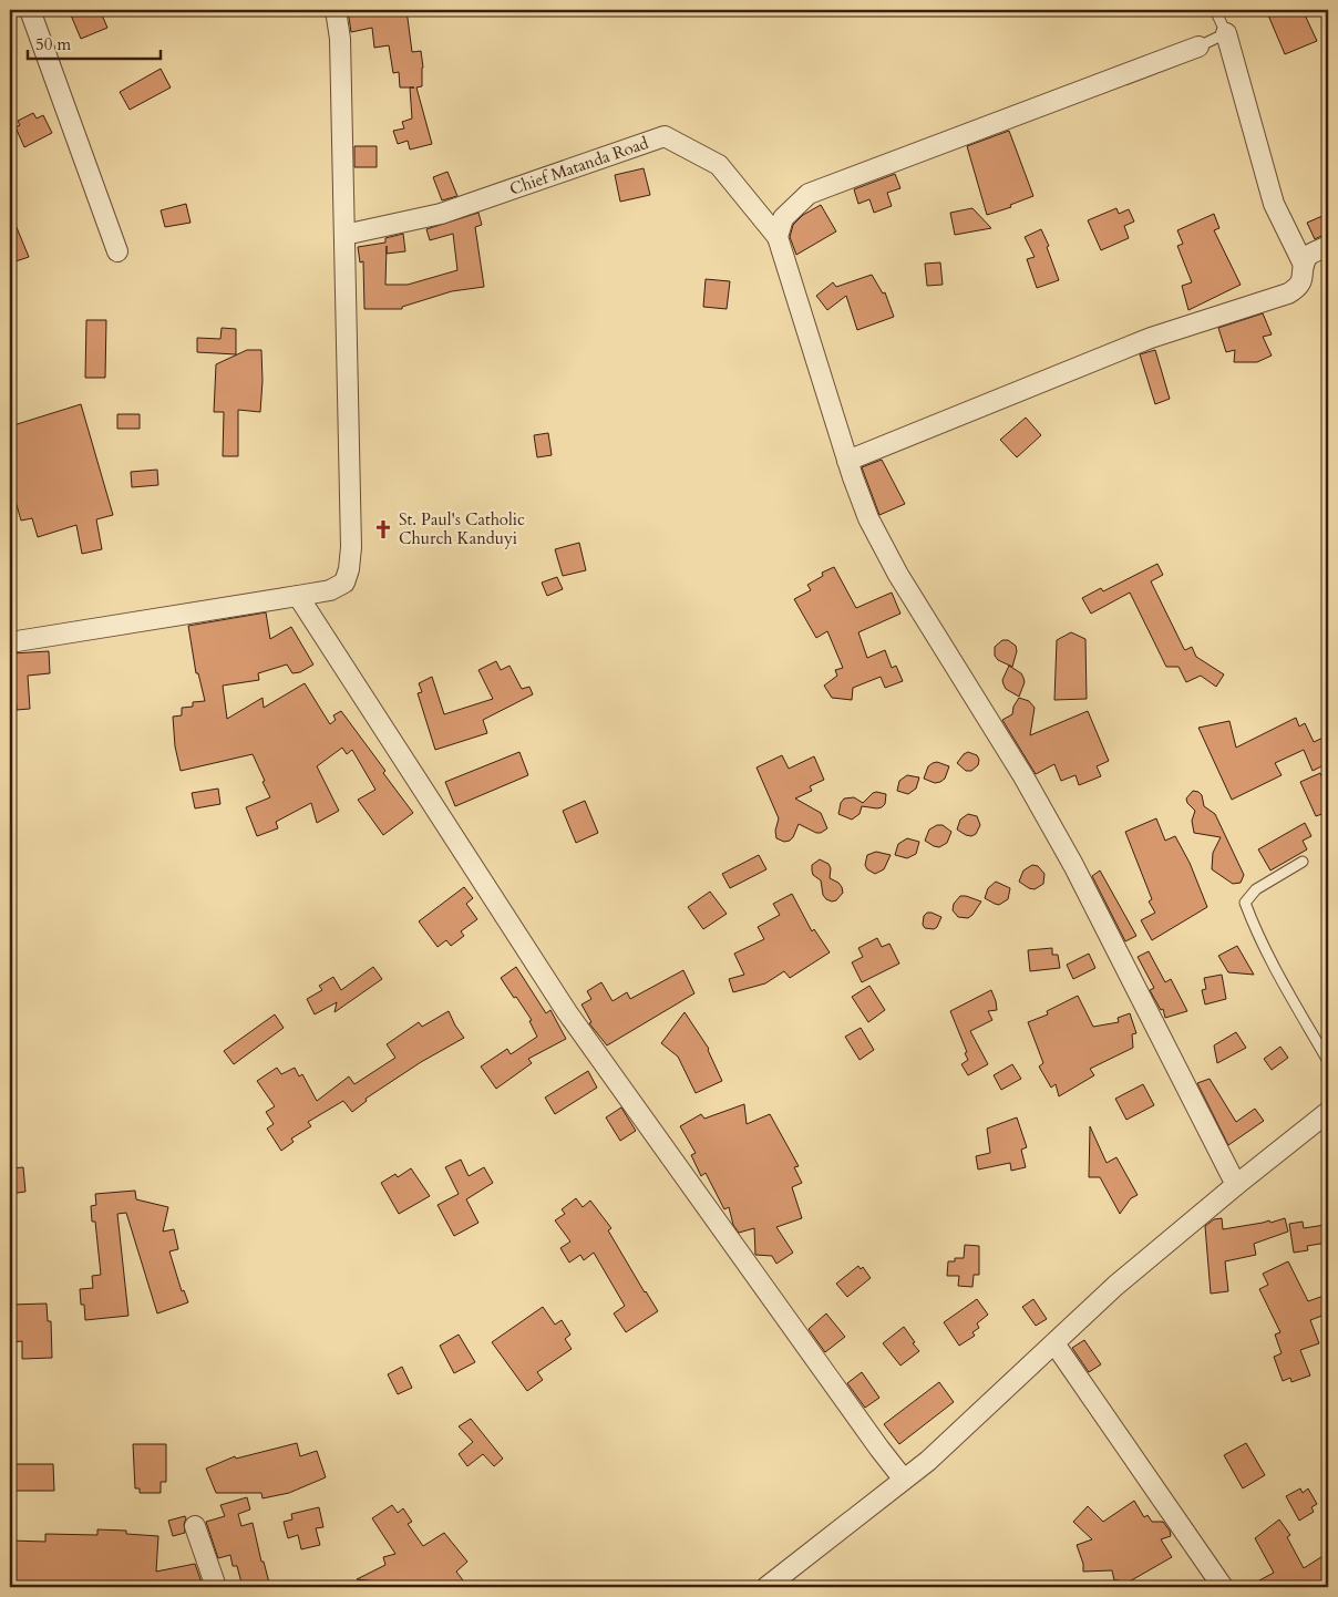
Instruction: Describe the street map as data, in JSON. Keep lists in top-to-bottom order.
{
  "streets": {
    "street": ["Chief Matanda Road"]
  },
  "places": {
    "church": ["St. Paul's Catholic Church Kanduyi"]
  },
  "scale_bar": "50 m"
}
